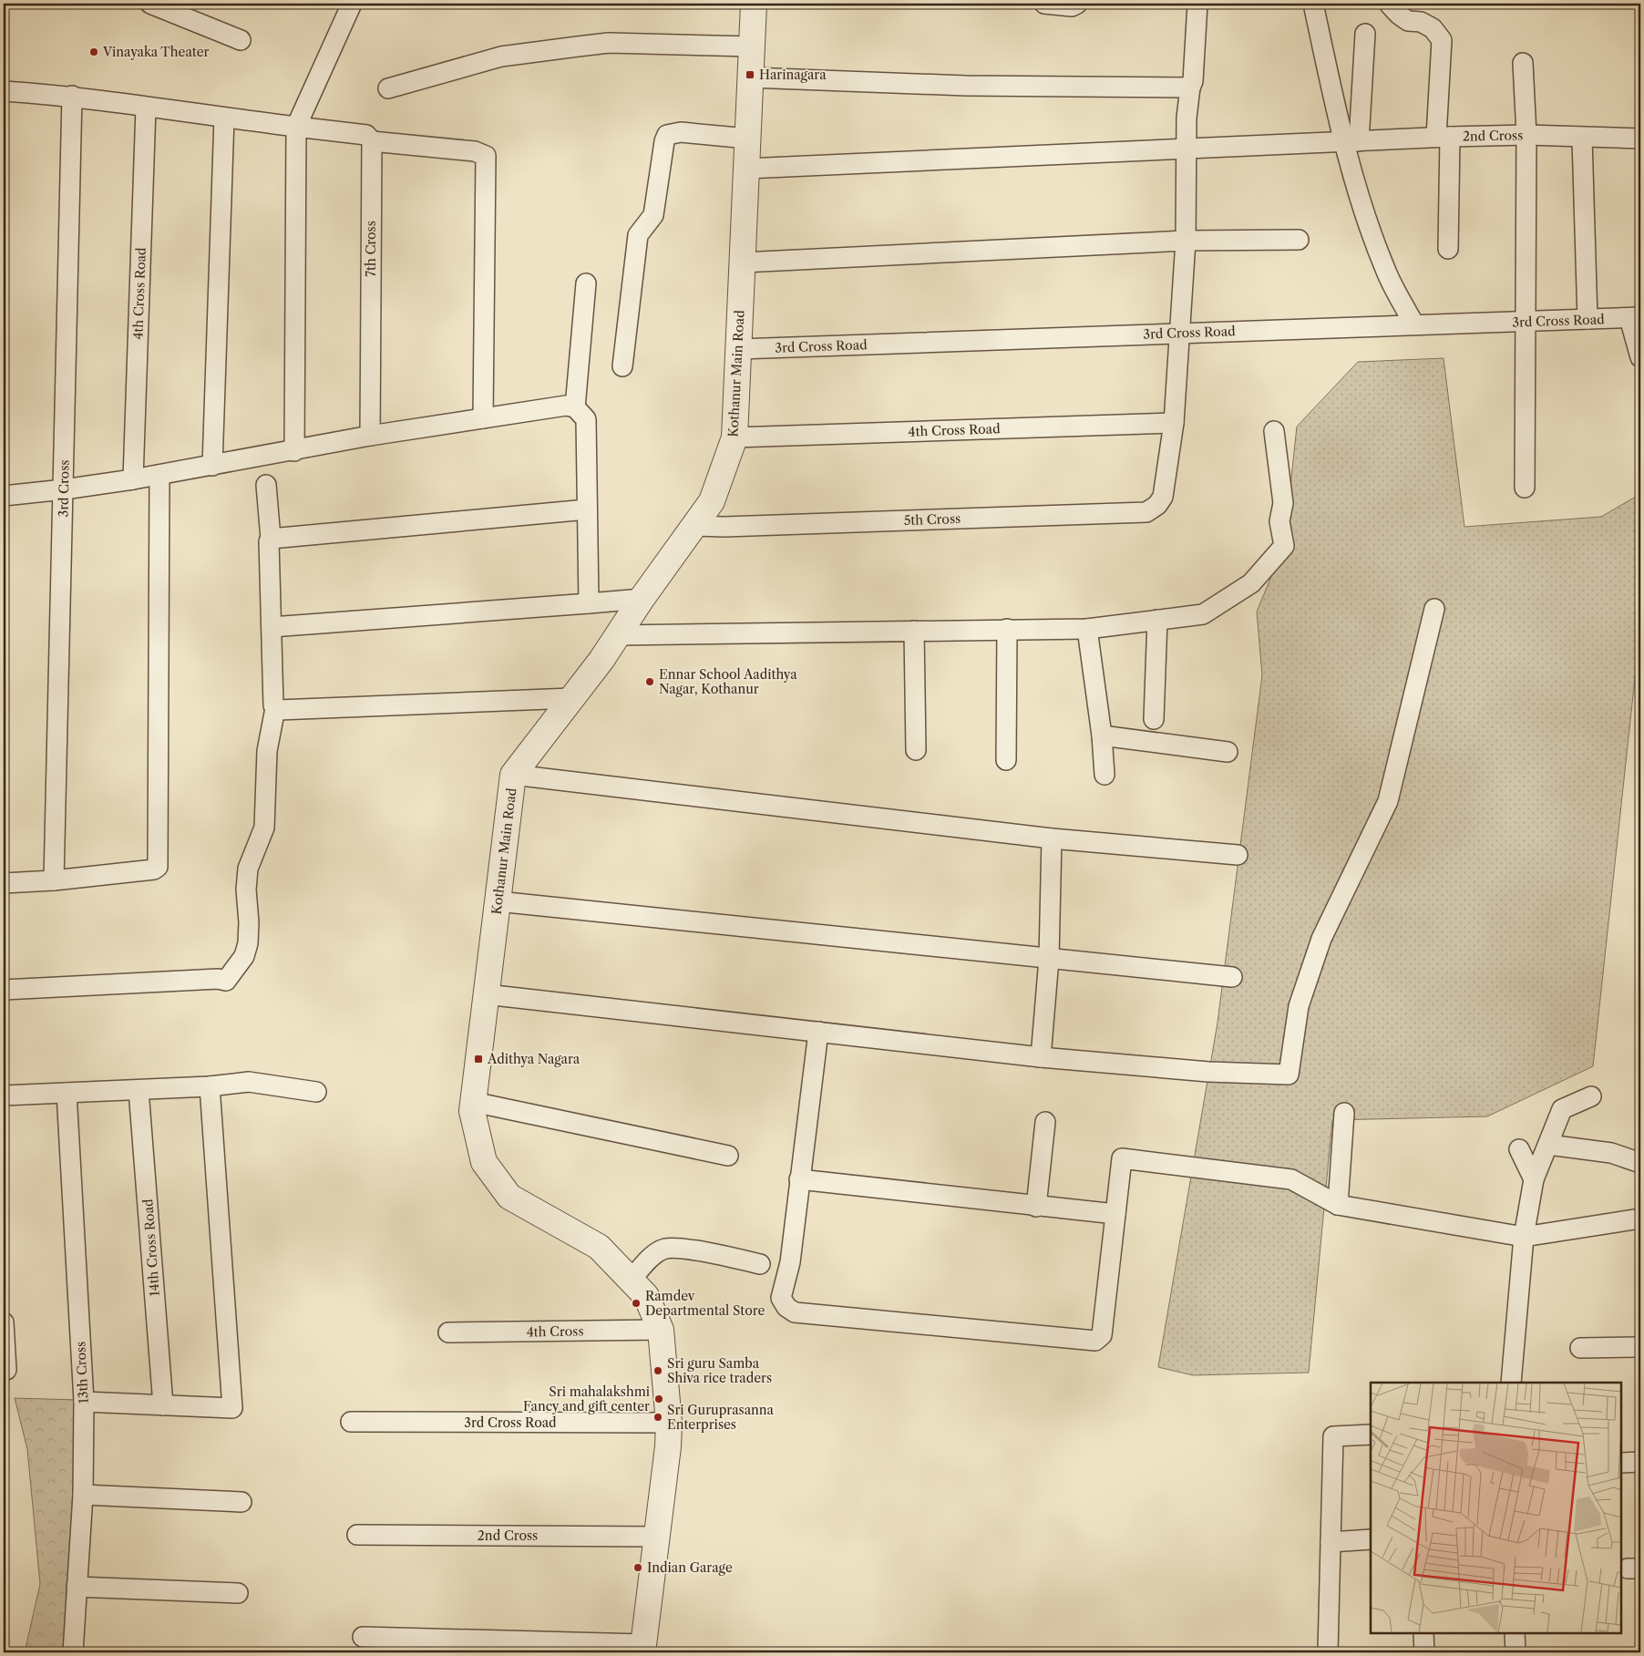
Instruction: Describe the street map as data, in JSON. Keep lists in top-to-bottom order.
{
  "streets": {
    "street": [
      "2nd Cross",
      "7th Cross",
      "4th Cross Road",
      "3rd Cross Road",
      "Kothanur Main Road",
      "3rd Cross",
      "5th Cross",
      "14th Cross Road",
      "4th Cross",
      "13th Cross"
    ]
  },
  "crossings": [
    ["2nd Cross", "Kothanur Main Road"],
    ["4th Cross Road", "Kothanur Main Road"],
    ["4th Cross Road", "5th Cross"],
    ["3rd Cross Road", "Kothanur Main Road"],
    ["Kothanur Main Road", "5th Cross"],
    ["Kothanur Main Road", "4th Cross"]
  ],
  "places": {
    "other": [
      "Vinayaka Theater",
      "Ennar School Aadithya Nagar, Kothanur",
      "Ramdev Departmental Store",
      "Sri guru Samba Shiva rice traders",
      "Sri mahalakshmi Fancy and gift center",
      "Sri Guruprasanna Enterprises",
      "Indian Garage"
    ],
    "transit": ["Harinagara", "Adithya Nagara"]
  }
}
